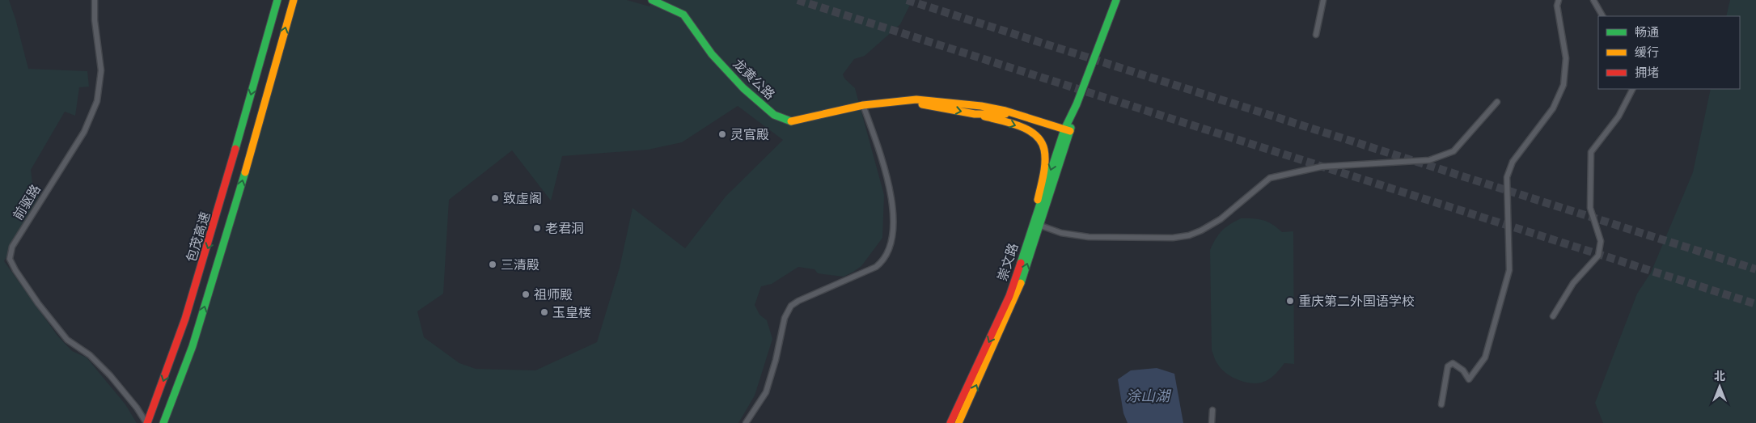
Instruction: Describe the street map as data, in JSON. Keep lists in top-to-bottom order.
{
  "streets": {
    "main road": ["龙黄公路", "包茂高速", "崇文路"],
    "street": ["前驱路"]
  },
  "crossings": [
    ["龙黄公路", "崇文路"],
    ["前驱路", "包茂高速"]
  ],
  "water": ["涂山湖"],
  "places": [
    "灵官殿",
    "致虚阁",
    "老君洞",
    "三清殿",
    "祖师殿",
    "重庆第二外国语学校",
    "玉皇楼"
  ],
  "legend": ["畅通", "缓行", "拥堵"],
  "north": "top"
}
